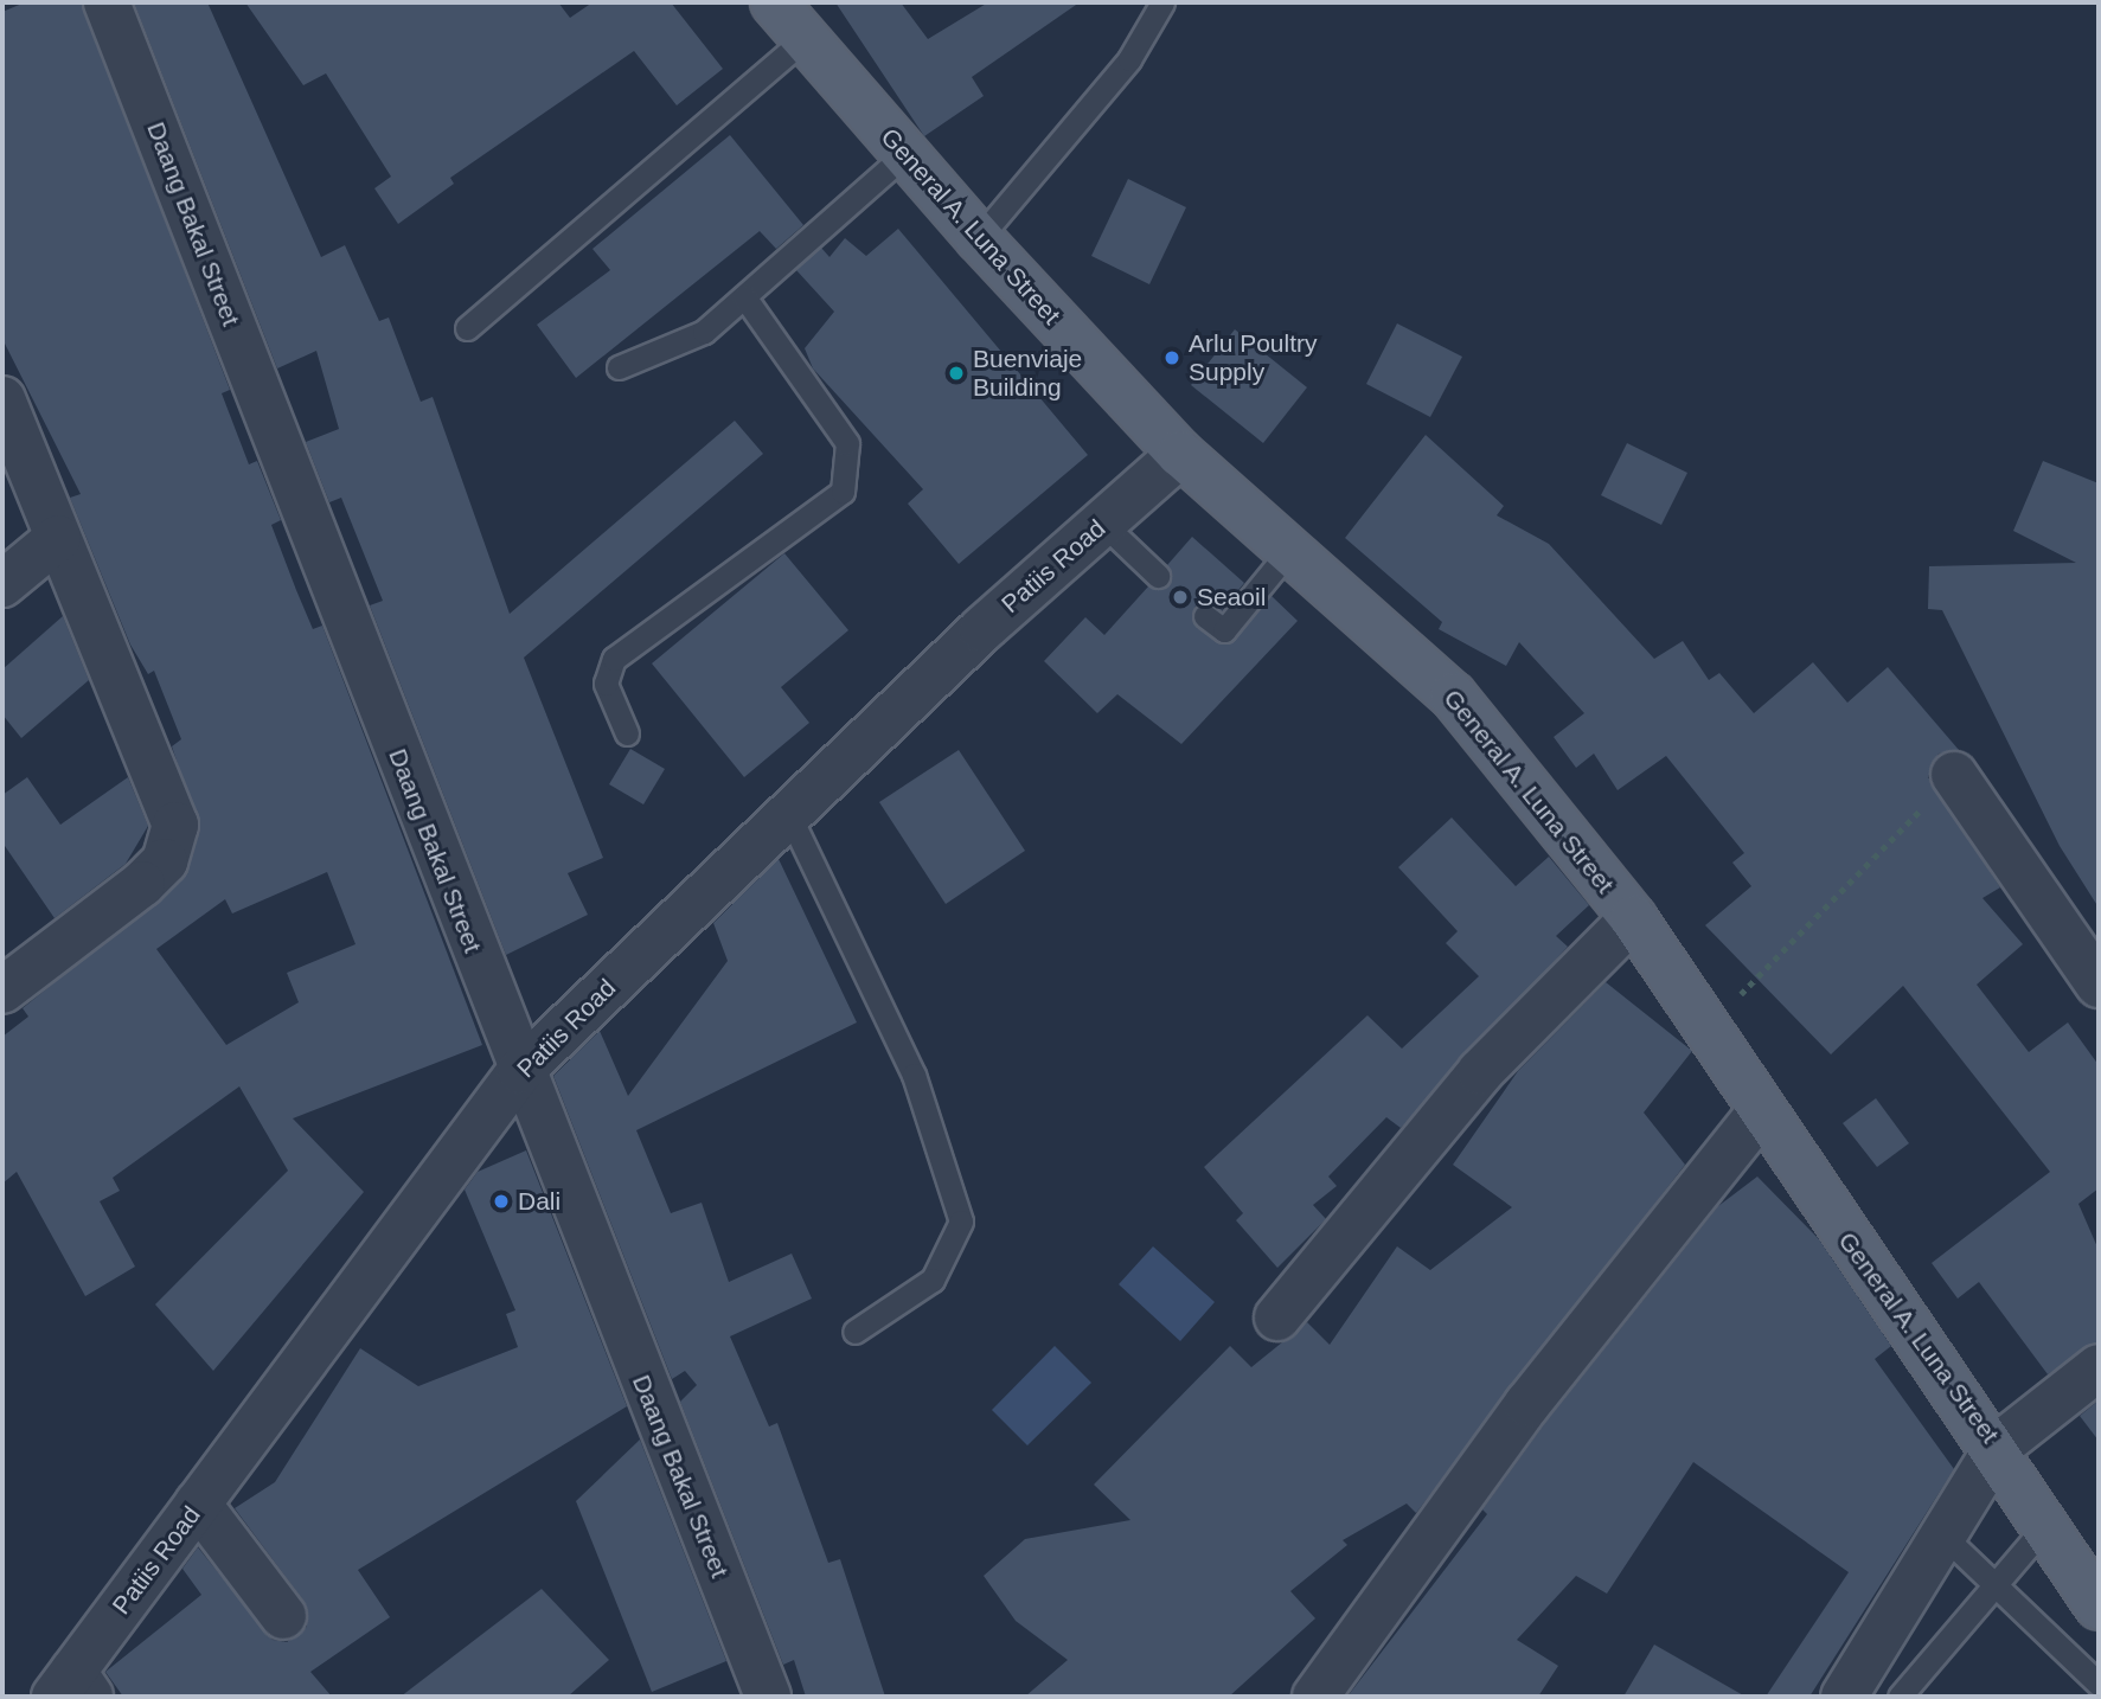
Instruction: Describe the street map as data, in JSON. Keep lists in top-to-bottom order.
{
  "streets": {
    "main road": ["General A. Luna Street"],
    "street": ["Daang Bakal Street", "Patiis Road"]
  },
  "crossings": [
    ["Daang Bakal Street", "Patiis Road"],
    ["General A. Luna Street", "Patiis Road"]
  ],
  "places": [
    "Arlu Poultry Supply",
    "Buenviaje Building",
    "Seaoil",
    "Dali"
  ]
}
